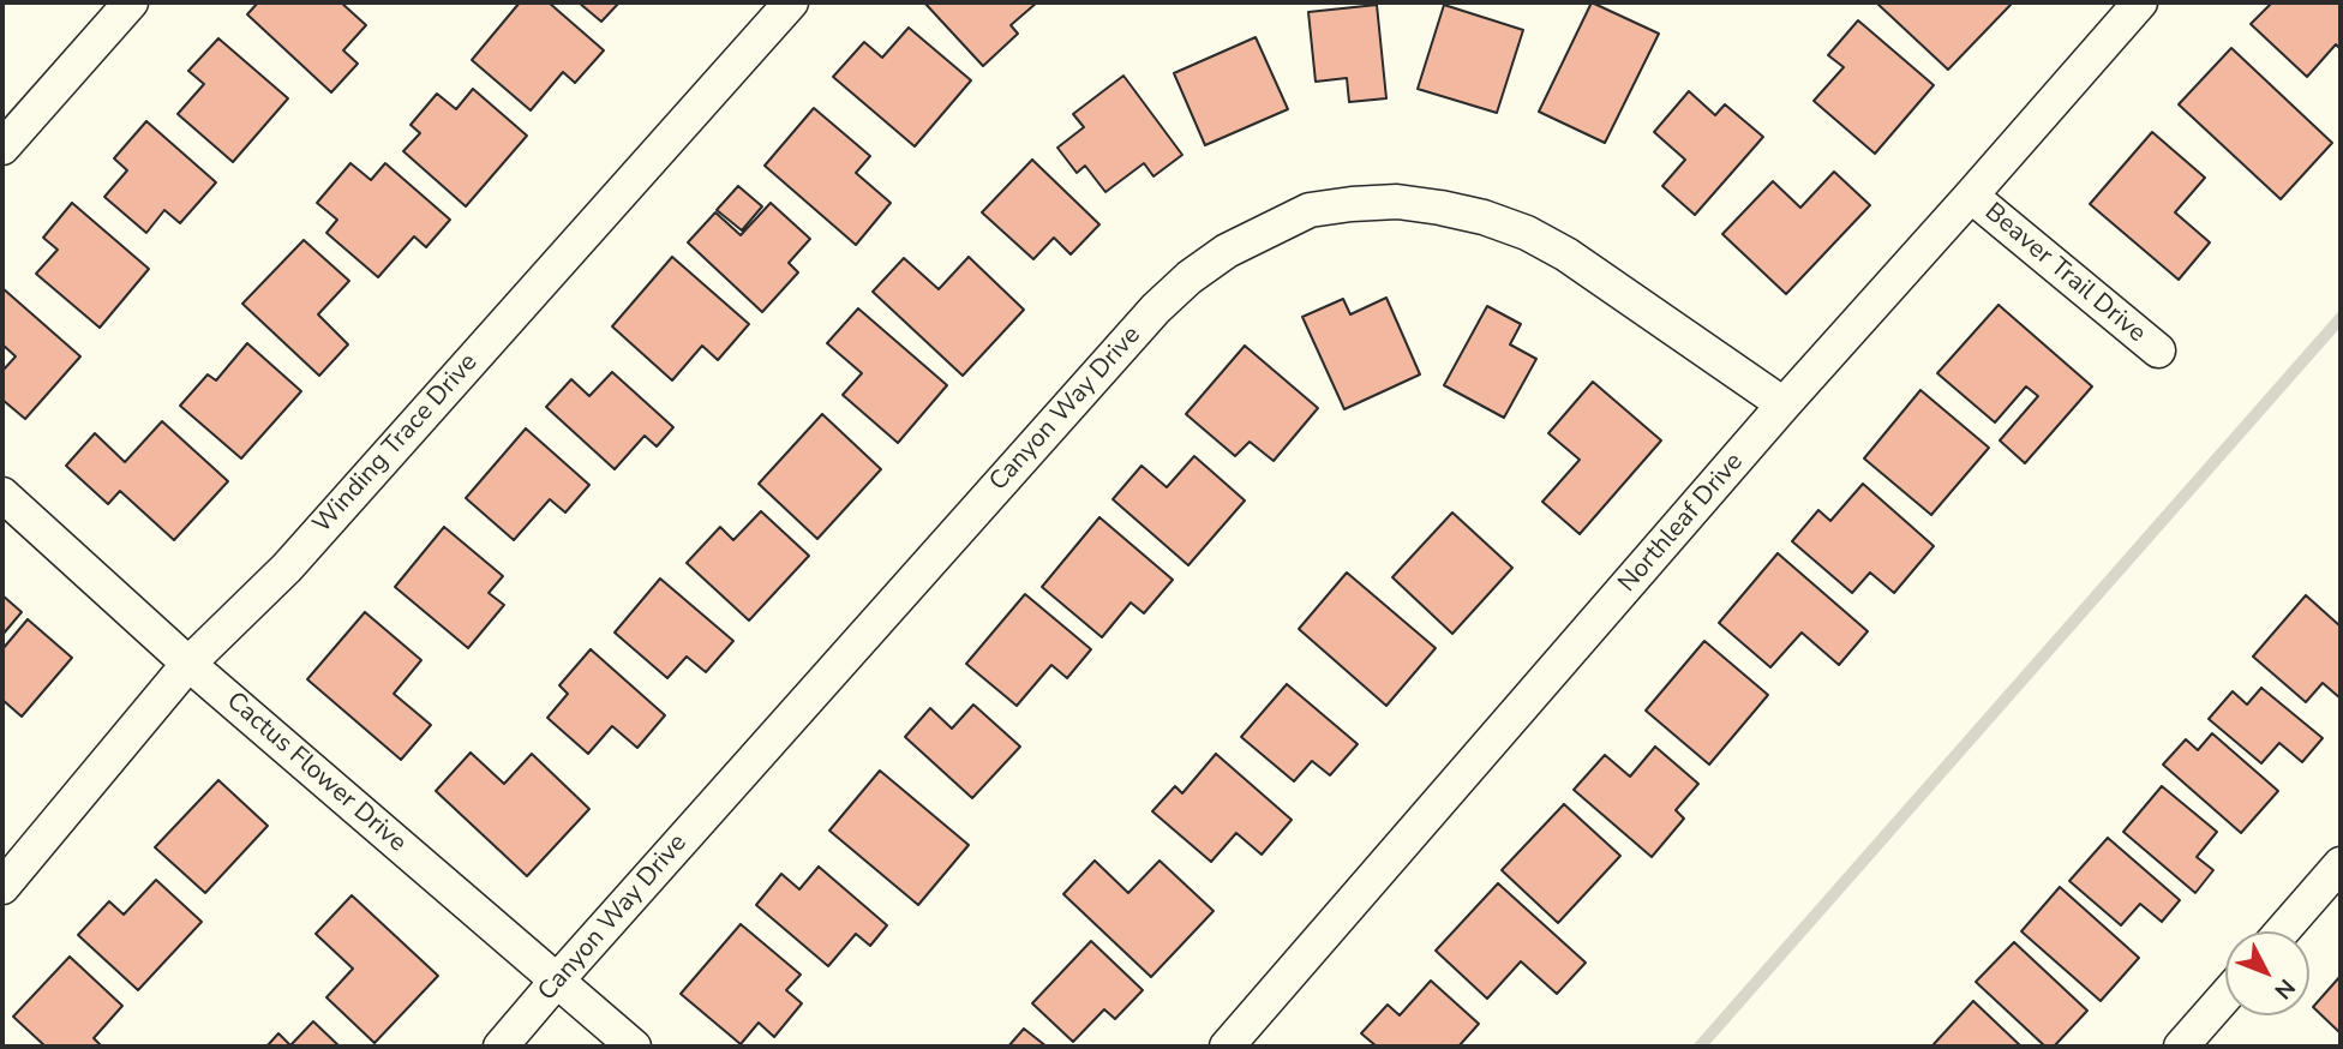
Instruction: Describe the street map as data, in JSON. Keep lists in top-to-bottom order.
{
  "streets": {
    "street": [
      "Beaver Trail Drive",
      "Canyon Way Drive",
      "Winding Trace Drive",
      "Northleaf Drive",
      "Cactus Flower Drive"
    ]
  },
  "crossings": [
    ["Beaver Trail Drive", "Northleaf Drive"],
    ["Canyon Way Drive", "Northleaf Drive"],
    ["Canyon Way Drive", "Cactus Flower Drive"],
    ["Winding Trace Drive", "Cactus Flower Drive"]
  ],
  "north": "bottom right"
}
